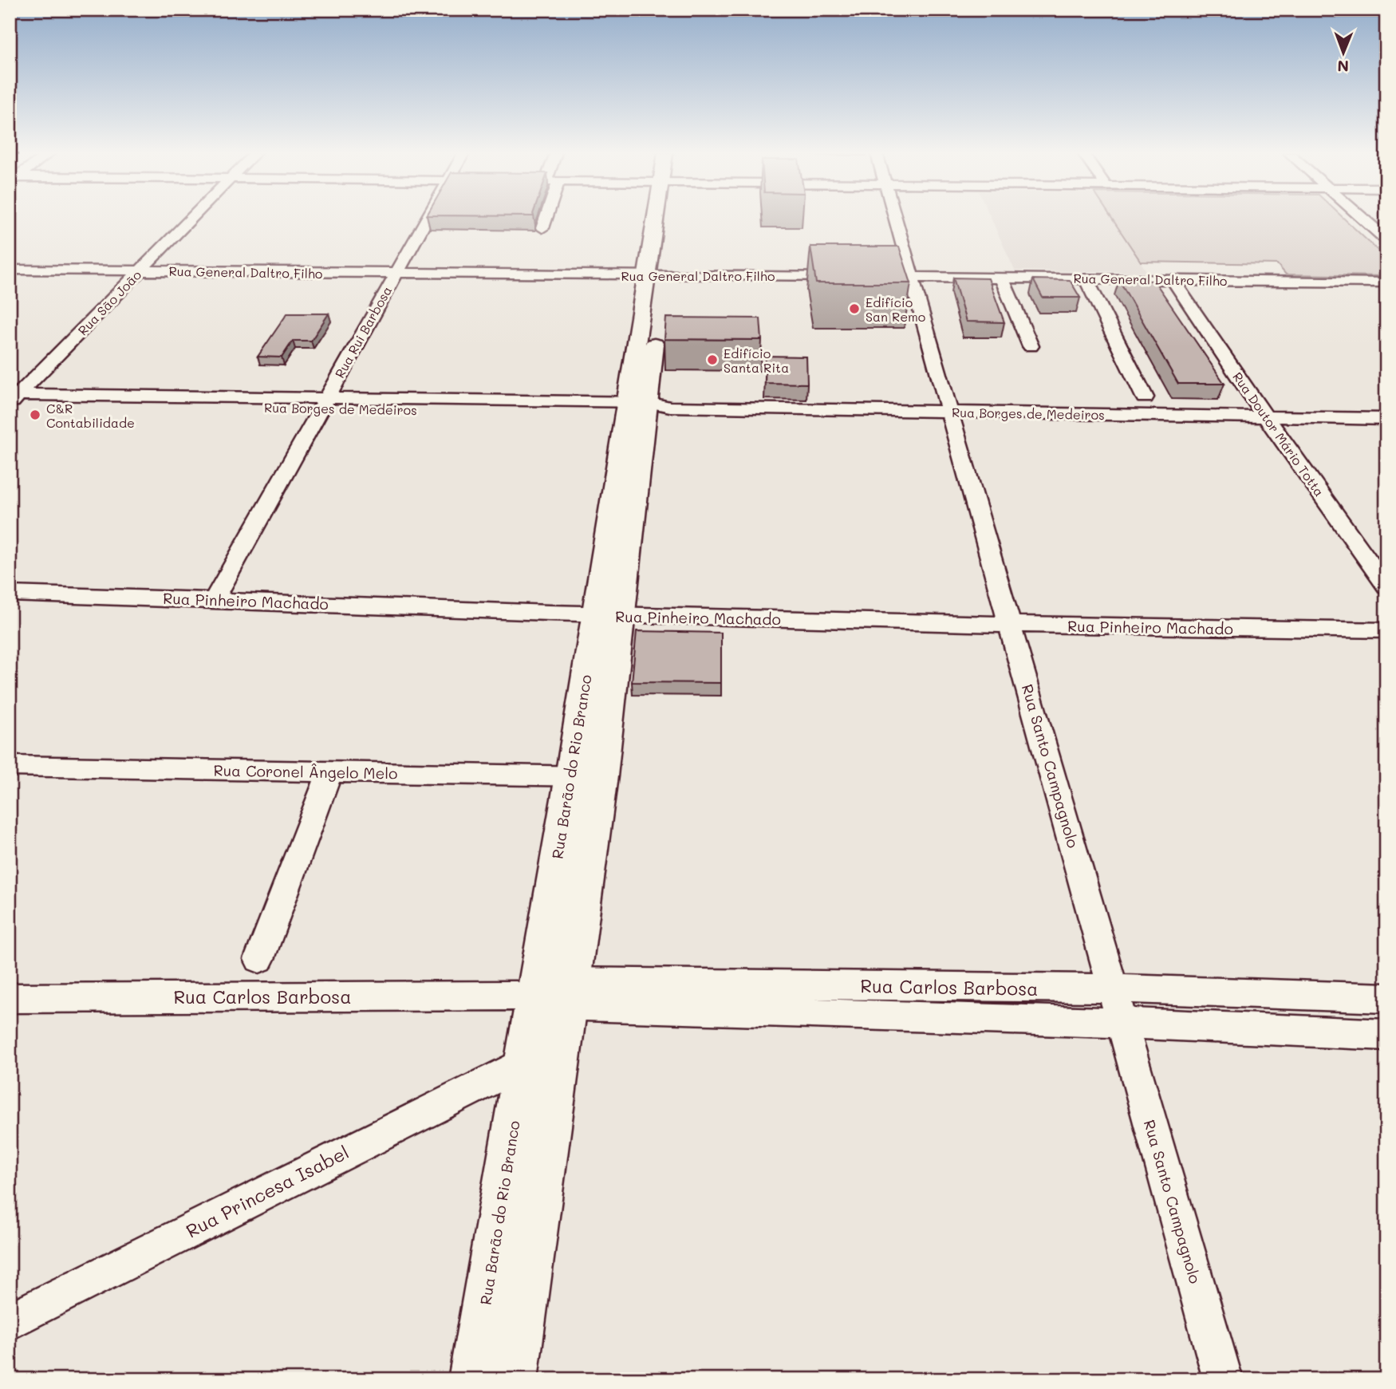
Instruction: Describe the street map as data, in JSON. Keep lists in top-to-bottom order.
{
  "streets": {
    "main road": ["Rua Barão do Rio Branco"],
    "street": [
      "Rua General Daltro Filho",
      "Rua São João",
      "Rua Rui Barbosa",
      "Rua Borges de Medeiros",
      "Rua Doutor Mário Totta",
      "Rua Pinheiro Machado",
      "Rua Santo Campagnolo",
      "Rua Coronel Ângelo Melo",
      "Rua Carlos Barbosa",
      "Rua Princesa Isabel"
    ]
  },
  "crossings": [
    ["Rua General Daltro Filho", "Rua São João"],
    ["Rua General Daltro Filho", "Rua Rui Barbosa"],
    ["Rua General Daltro Filho", "Rua Doutor Mário Totta"],
    ["Rua General Daltro Filho", "Rua Santo Campagnolo"],
    ["Rua General Daltro Filho", "Rua Barão do Rio Branco"],
    ["Rua São João", "Rua Borges de Medeiros"],
    ["Rua Rui Barbosa", "Rua Borges de Medeiros"],
    ["Rua Rui Barbosa", "Rua Pinheiro Machado"],
    ["Rua Borges de Medeiros", "Rua Doutor Mário Totta"],
    ["Rua Borges de Medeiros", "Rua Santo Campagnolo"],
    ["Rua Borges de Medeiros", "Rua Barão do Rio Branco"],
    ["Rua Pinheiro Machado", "Rua Santo Campagnolo"],
    ["Rua Pinheiro Machado", "Rua Barão do Rio Branco"],
    ["Rua Santo Campagnolo", "Rua Carlos Barbosa"],
    ["Rua Barão do Rio Branco", "Rua Coronel Ângelo Melo"],
    ["Rua Barão do Rio Branco", "Rua Carlos Barbosa"],
    ["Rua Barão do Rio Branco", "Rua Princesa Isabel"]
  ],
  "places": ["Edifício San Remo", "Edifício Santa Rita", "C&R Contabilidade"],
  "north": "bottom"
}
